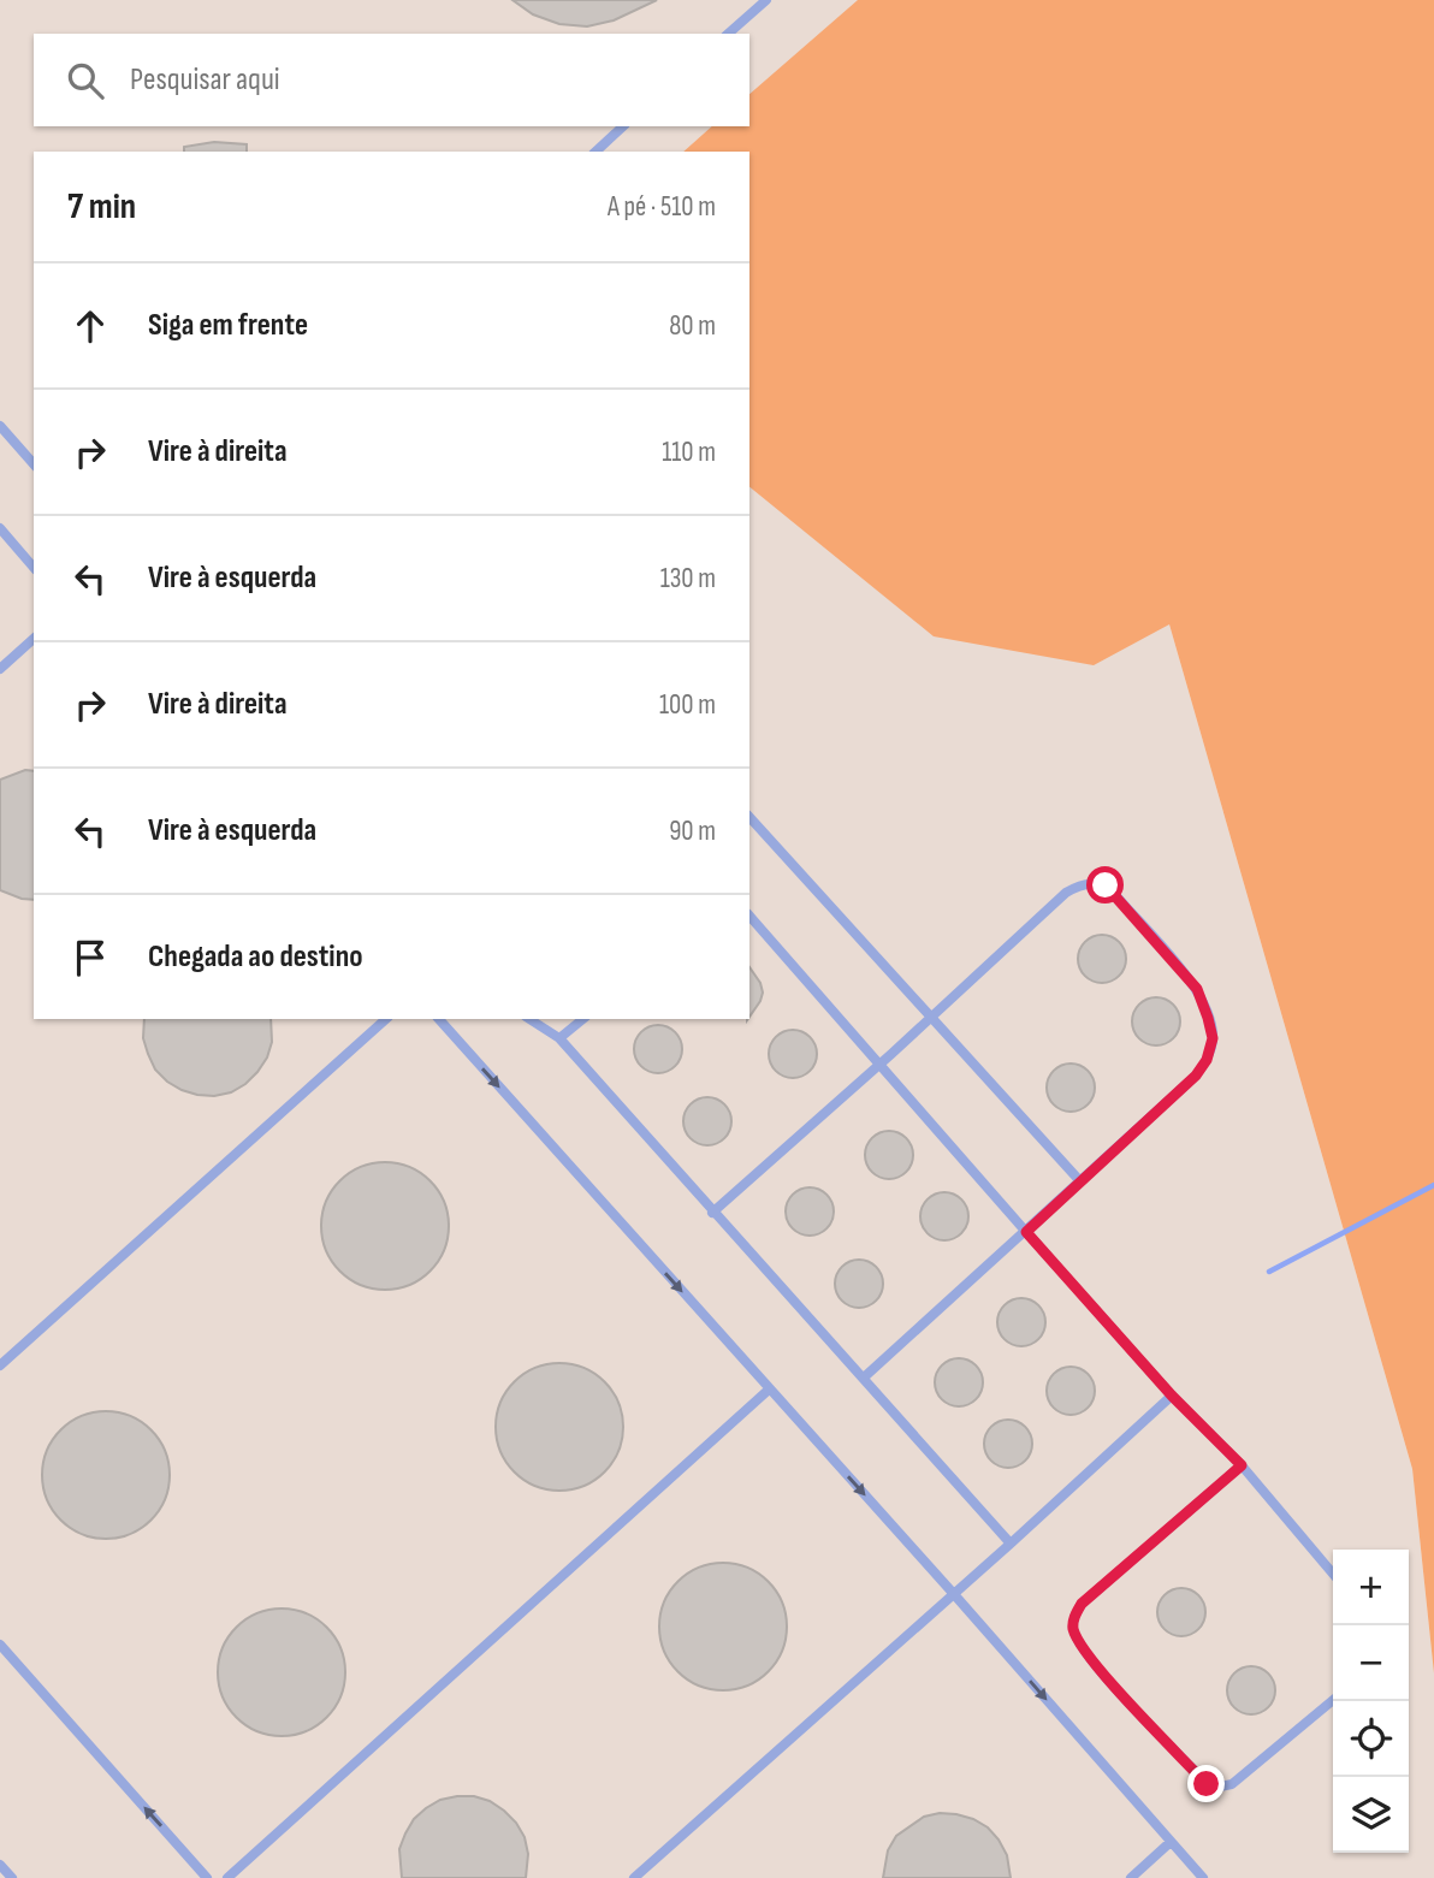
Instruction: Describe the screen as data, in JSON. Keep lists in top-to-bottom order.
{
  "page": {
    "search": "Pesquisar aqui",
    "heading": ["7 min", "A pé · 510 m"],
    "list": [
      ["Siga em frente", "80 m"],
      ["Vire à direita", "110 m"],
      ["Vire à esquerda", "130 m"],
      ["Vire à direita", "100 m"],
      ["Vire à esquerda", "90 m"],
      "Chegada ao destino"
    ],
    "map_buttons": ["+", "−"]
  }
}
